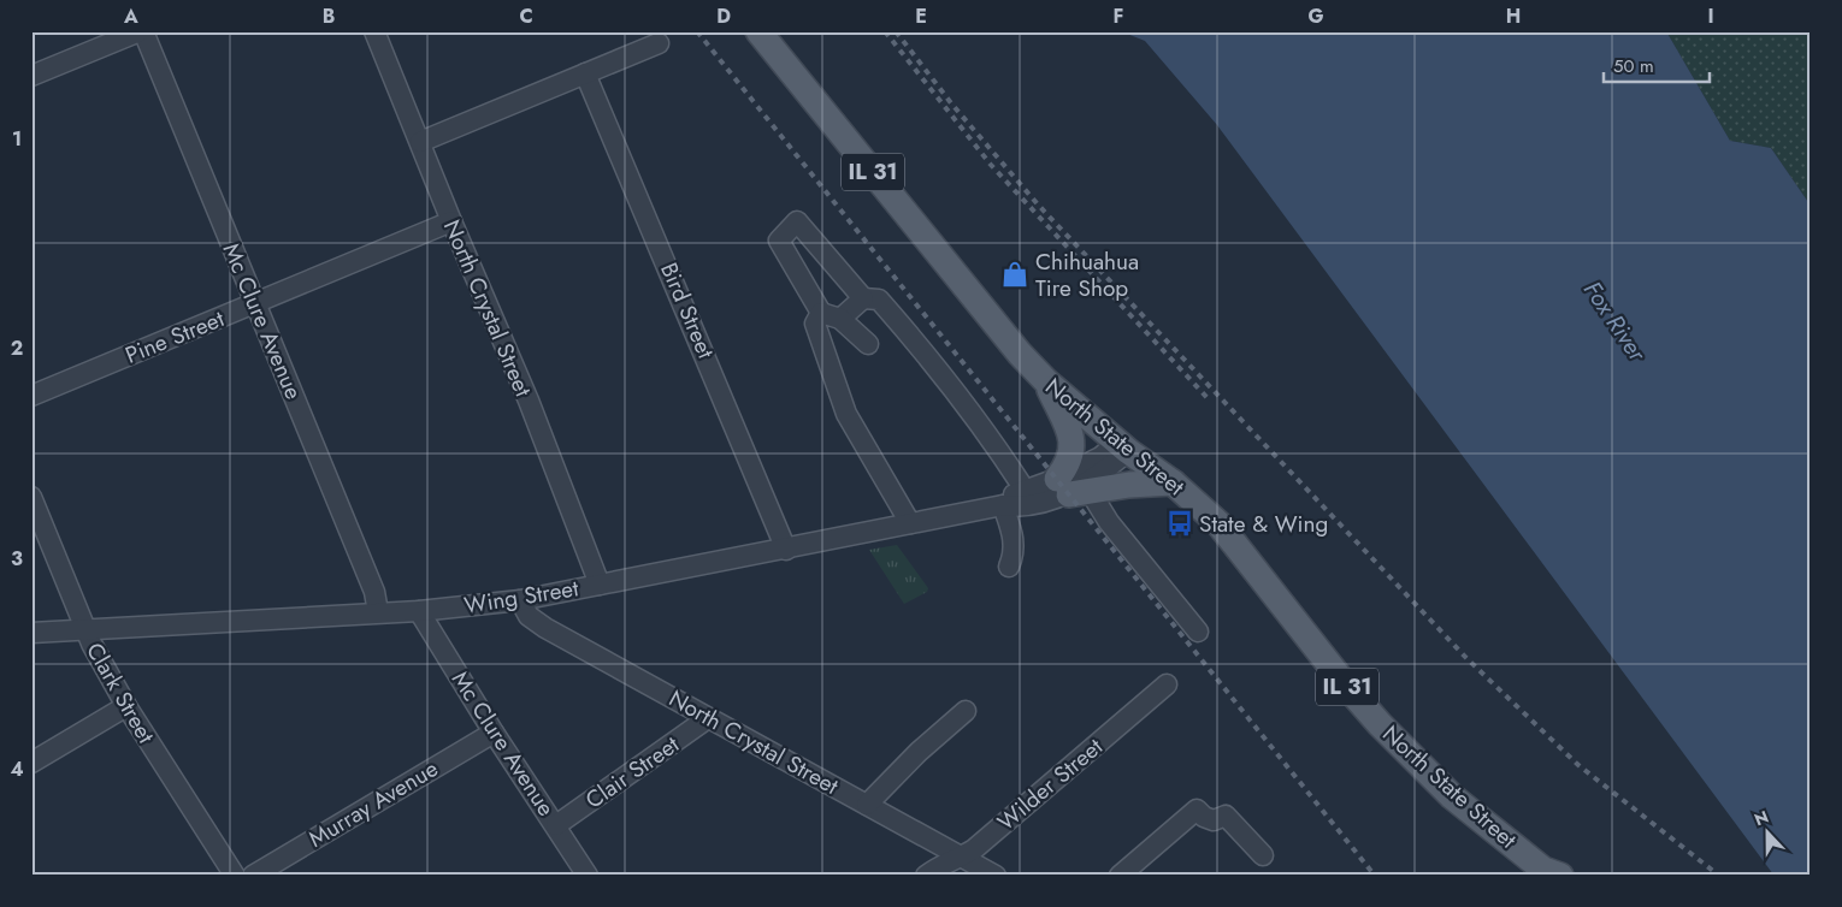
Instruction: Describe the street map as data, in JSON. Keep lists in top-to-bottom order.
{
  "streets": {
    "main road": ["IL 31", "North State Street"],
    "street": [
      "North Crystal Street",
      "Bird Street",
      "Mc Clure Avenue",
      "Pine Street",
      "Wing Street",
      "Clark Street",
      "Clair Street",
      "Wilder Street",
      "Murray Avenue"
    ]
  },
  "crossings": [
    ["North Crystal Street", "Pine Street"],
    ["North Crystal Street", "Wing Street"],
    ["North Crystal Street", "Clair Street"],
    ["North Crystal Street", "Wilder Street"],
    ["Bird Street", "Wing Street"],
    ["Mc Clure Avenue", "Pine Street"],
    ["Mc Clure Avenue", "Wing Street"],
    ["Mc Clure Avenue", "Clair Street"],
    ["Mc Clure Avenue", "Murray Avenue"],
    ["North State Street", "Wing Street"],
    ["Wing Street", "Clark Street"]
  ],
  "water": ["Fox River"],
  "places": {
    "shop": ["Chihuahua Tire Shop"],
    "bus stop": ["State & Wing"]
  },
  "scale_bar": "50 m",
  "north": "top",
  "grid": {
    "columns": [
      "A",
      "B",
      "C",
      "D",
      "E",
      "F",
      "G",
      "H",
      "I"
    ],
    "rows": [
      "1",
      "2",
      "3",
      "4"
    ]
  }
}
